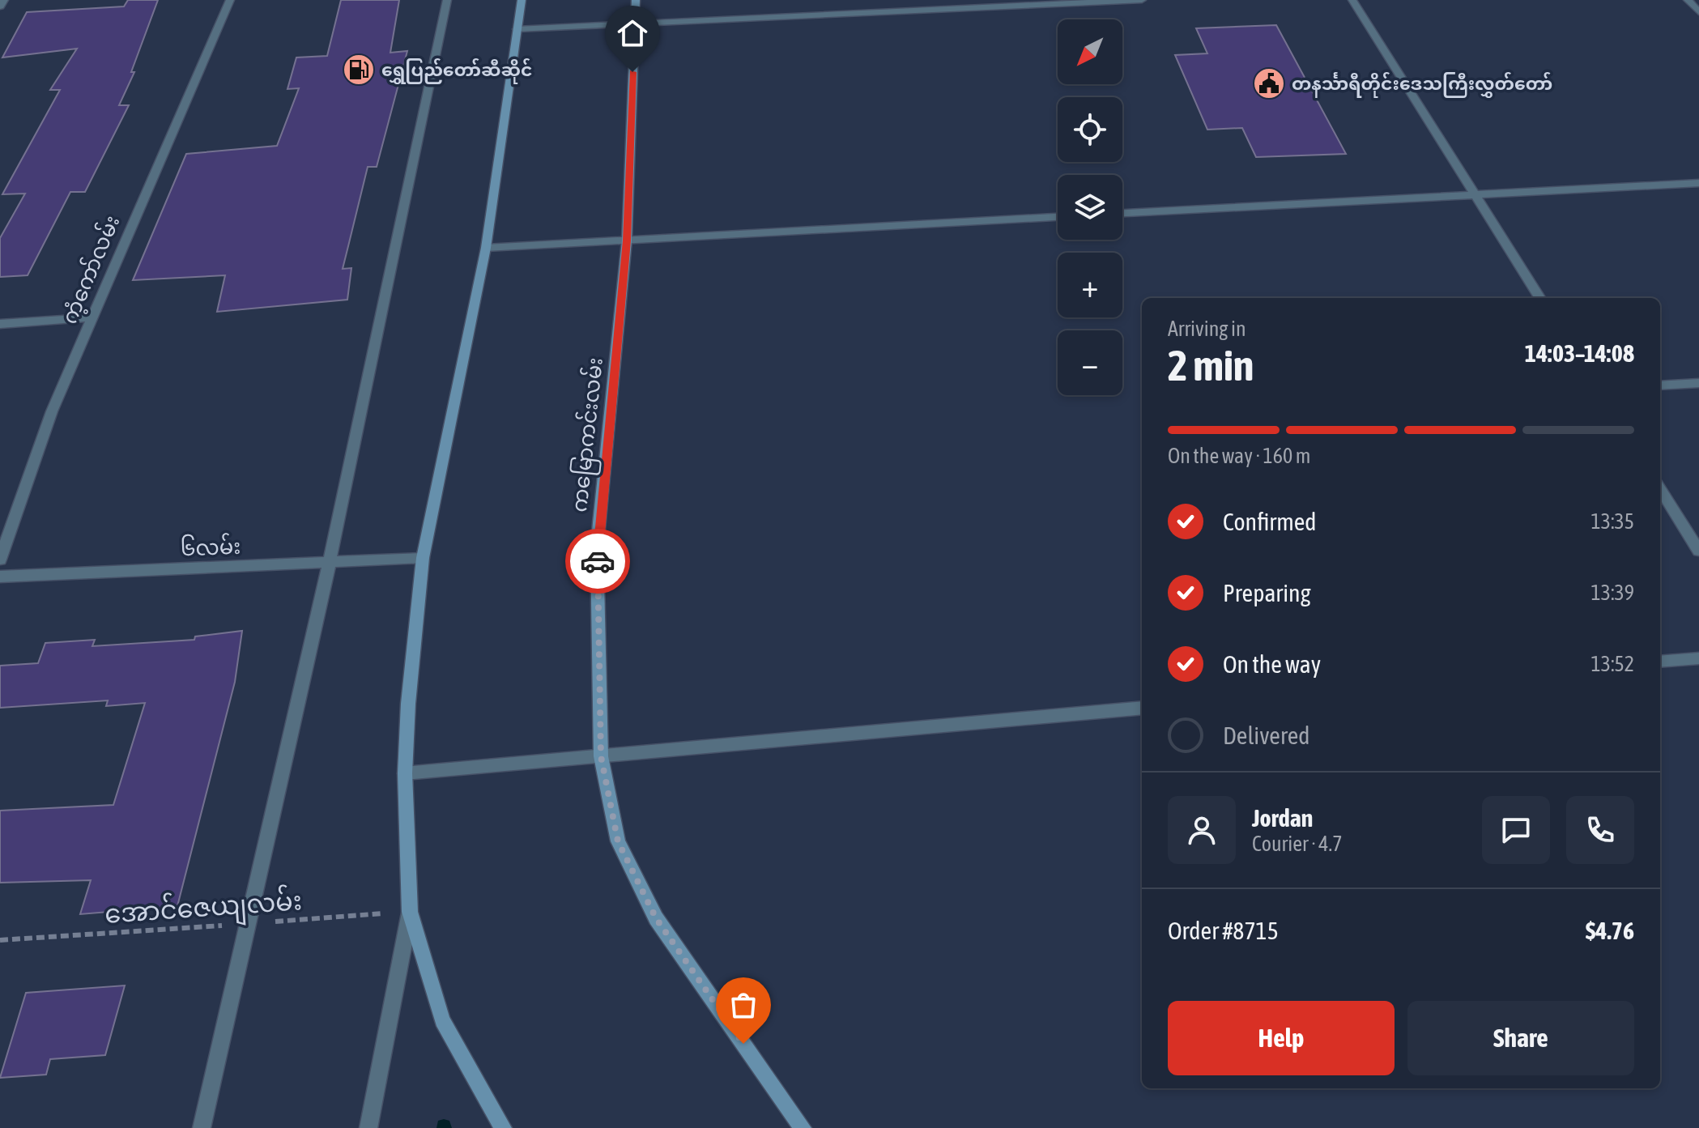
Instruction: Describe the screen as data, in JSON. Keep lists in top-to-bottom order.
{
  "streets": {
    "main road": ["ကမြောကင်းလမ်း"],
    "street": ["ကံ့ကော်လမ်း", "၆လမ်း"],
    "path": ["အောင်ဇေယျလမ်း"]
  },
  "places": {
    "fuel station": ["ရွှေပြည်တော်ဆီဆိုင်"],
    "public building": ["တနင်္သာရီတိုင်းဒေသကြီးလွှတ်တော်"]
  },
  "north": "bottom left",
  "page": {
    "map_buttons": ["+", "−"],
    "heading": ["2 min", "Arriving in", "14:03–14:08"],
    "panel": [
      "Jordan",
      "Courier · 4.7",
      "Order #8715",
      "$4.76"
    ],
    "bar": "On the way · 160 m",
    "list": [
      ["Confirmed", "13:35"],
      ["Preparing", "13:39"],
      ["On the way", "13:52"],
      "Delivered"
    ],
    "buttons": ["Help", "Share"]
  }
}
